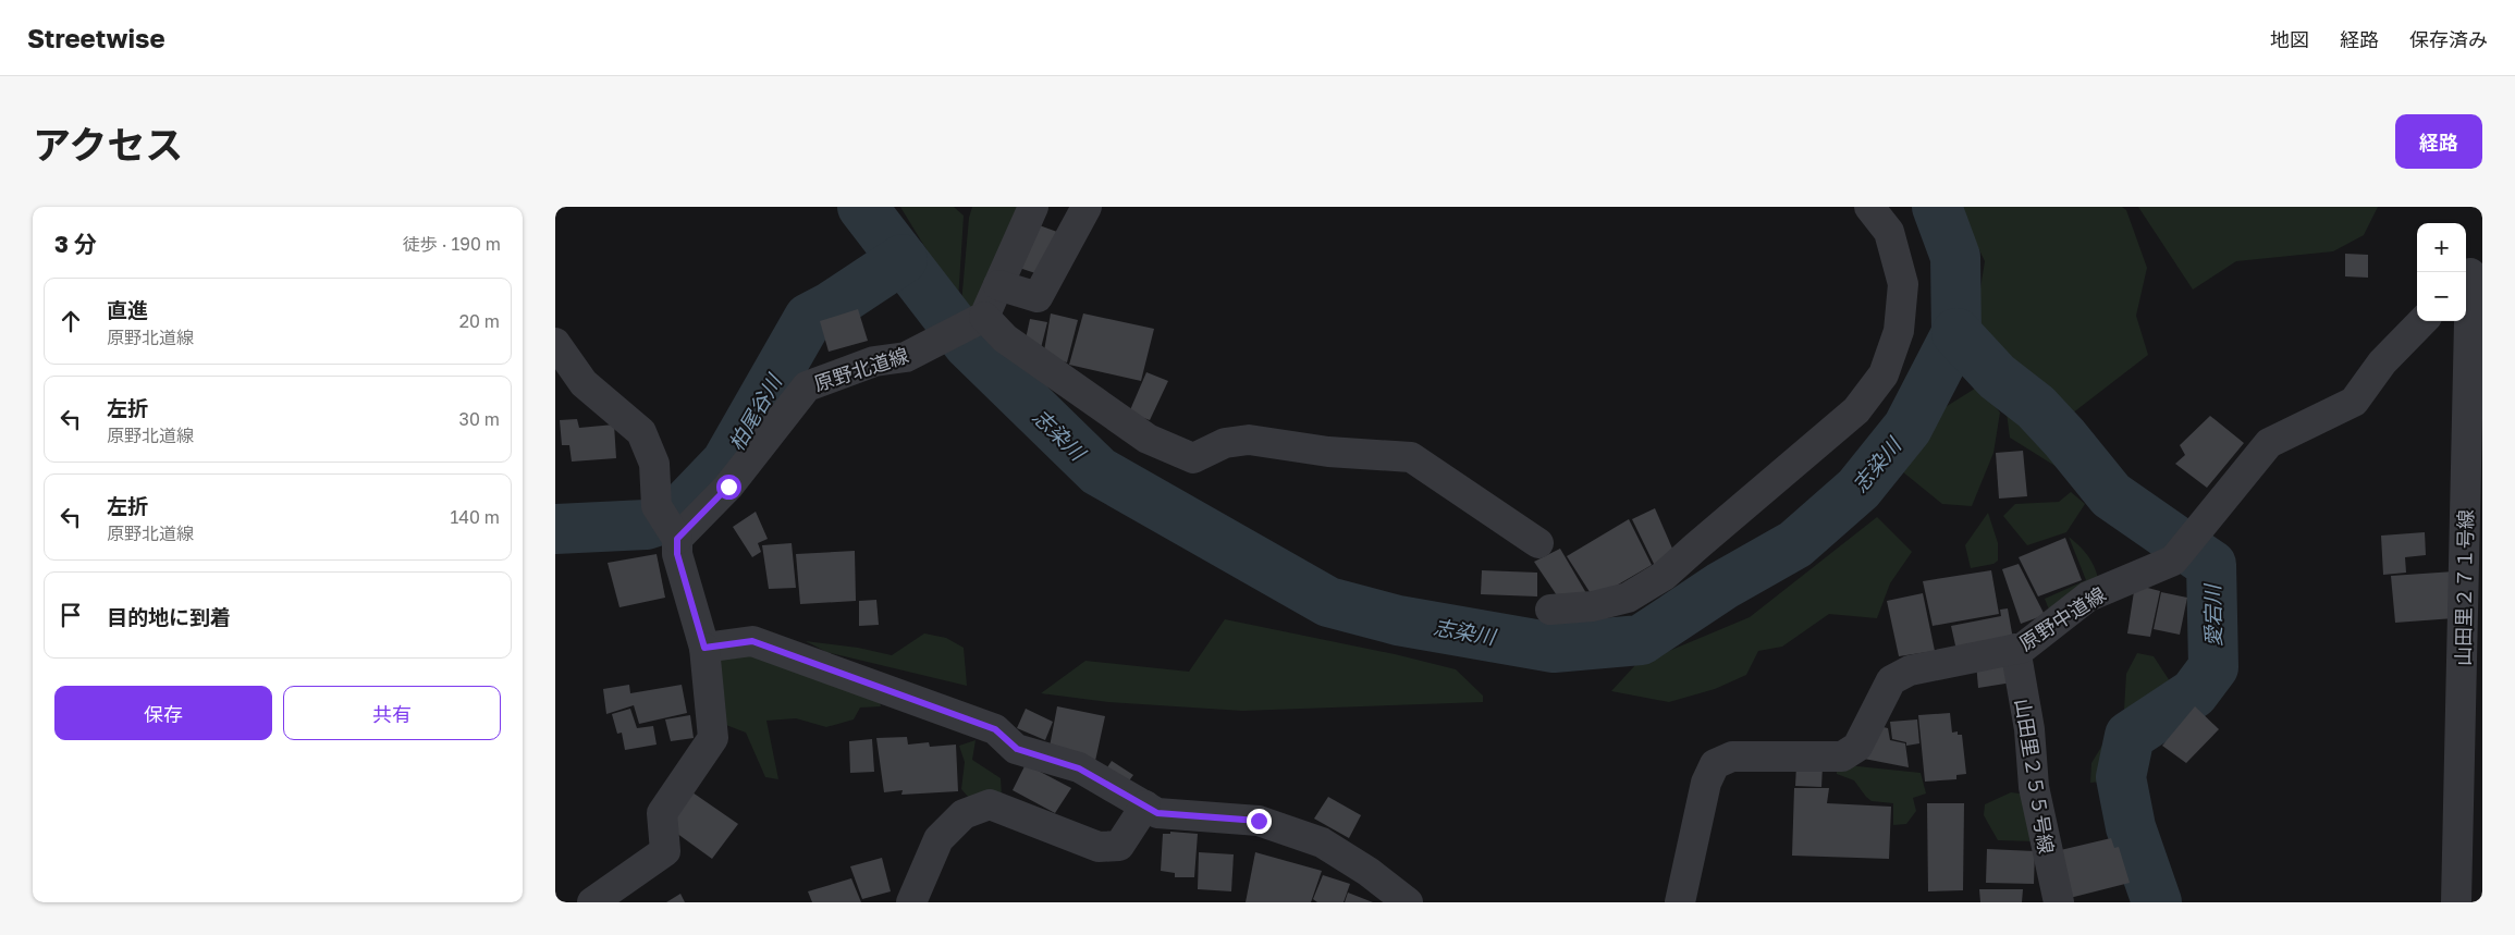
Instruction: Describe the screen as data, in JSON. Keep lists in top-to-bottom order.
{
  "streets": {
    "street": [
      "原野北道線",
      "山田里２７１号線",
      "原野中道線",
      "山田里２５５号線"
    ]
  },
  "crossings": [
    ["原野中道線", "山田里２５５号線"]
  ],
  "water": ["柏尾谷川", "志染川", "愛宕川"],
  "page": {
    "header": "Streetwise",
    "nav": ["地図", "経路", "保存済み"],
    "title": "アクセス",
    "buttons": [
      "経路",
      ["保存", "共有"]
    ],
    "heading": ["3 分", "徒歩 · 190 m"],
    "map_buttons": ["+", "−"],
    "list": [
      ["直進", "原野北道線", "20 m"],
      ["左折", "原野北道線", "30 m"],
      ["左折", "原野北道線", "140 m"],
      "目的地に到着"
    ]
  }
}
